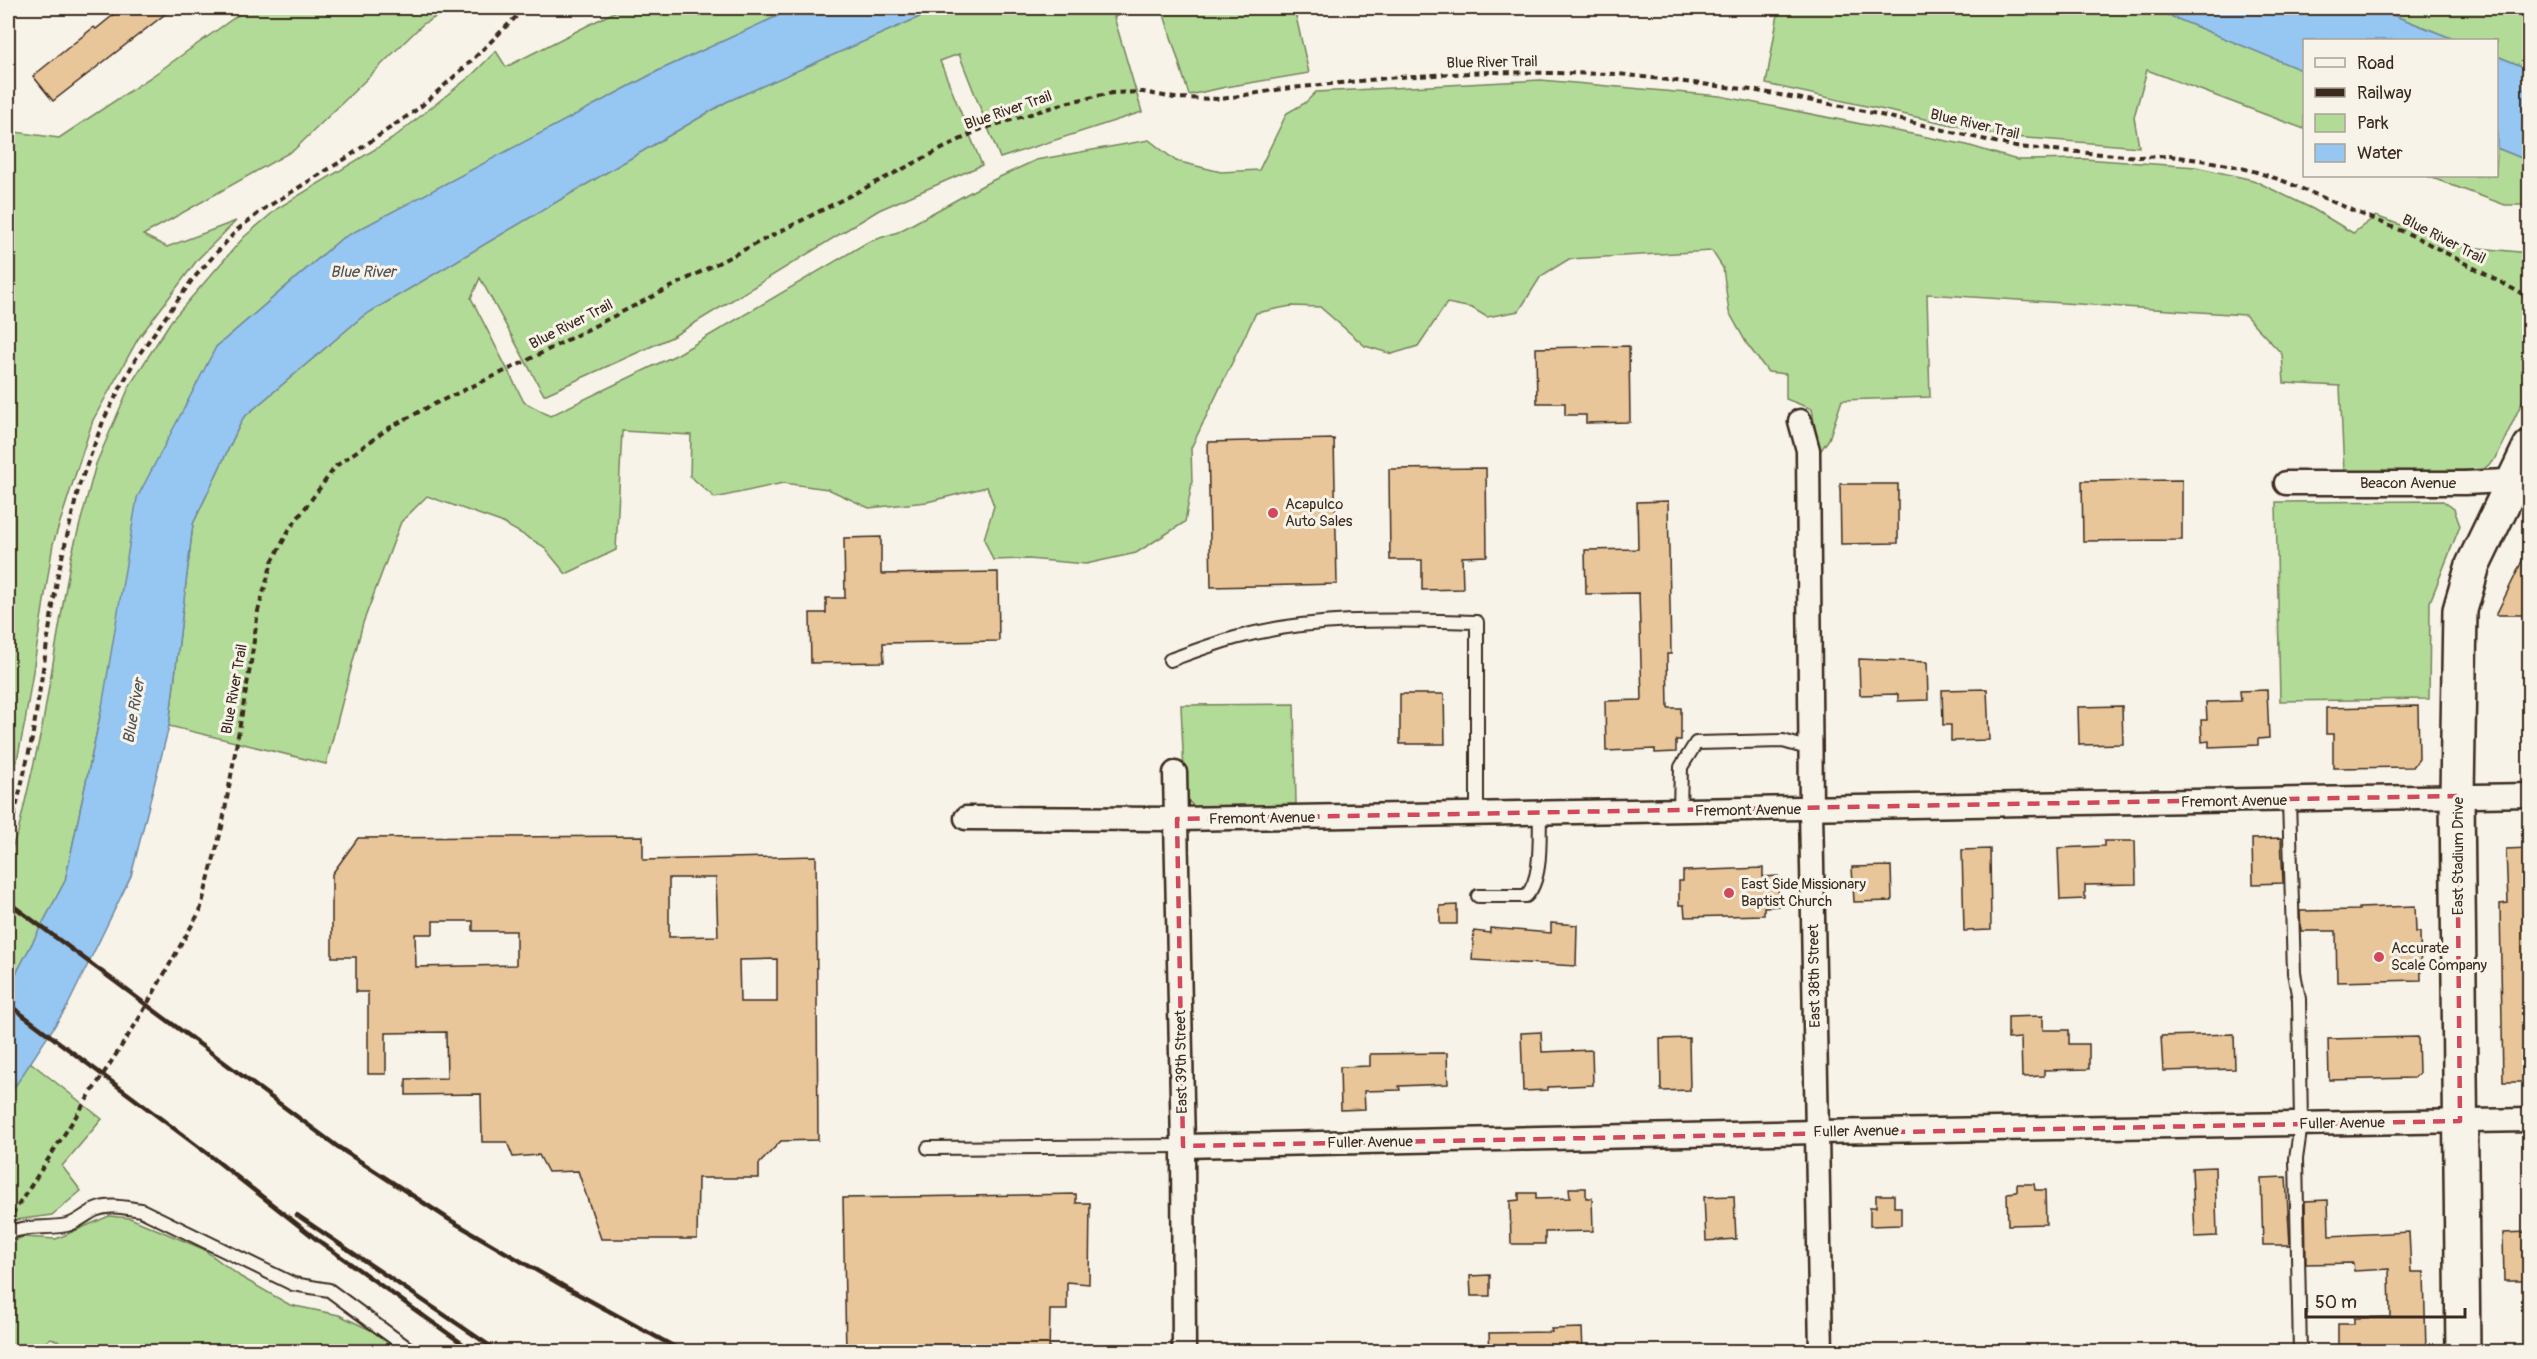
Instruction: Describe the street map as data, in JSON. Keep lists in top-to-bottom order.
{
  "streets": {
    "main road": ["East Stadium Drive"],
    "street": [
      "Beacon Avenue",
      "Fremont Avenue",
      "East 38th Street",
      "East 39th Street",
      "Fuller Avenue"
    ],
    "path": ["Blue River Trail"]
  },
  "crossings": [
    ["Beacon Avenue", "East Stadium Drive"],
    ["Fremont Avenue", "East Stadium Drive"],
    ["Fremont Avenue", "East 38th Street"],
    ["Fremont Avenue", "East 39th Street"],
    ["East Stadium Drive", "Fuller Avenue"],
    ["East 38th Street", "Fuller Avenue"],
    ["East 39th Street", "Fuller Avenue"]
  ],
  "water": ["Blue River"],
  "places": ["Acapulco Auto Sales", "East Side Missionary Baptist Church", "Accurate Scale Company"],
  "legend": [
    "Road",
    "Railway",
    "Park",
    "Water"
  ],
  "scale_bar": "50 m"
}
